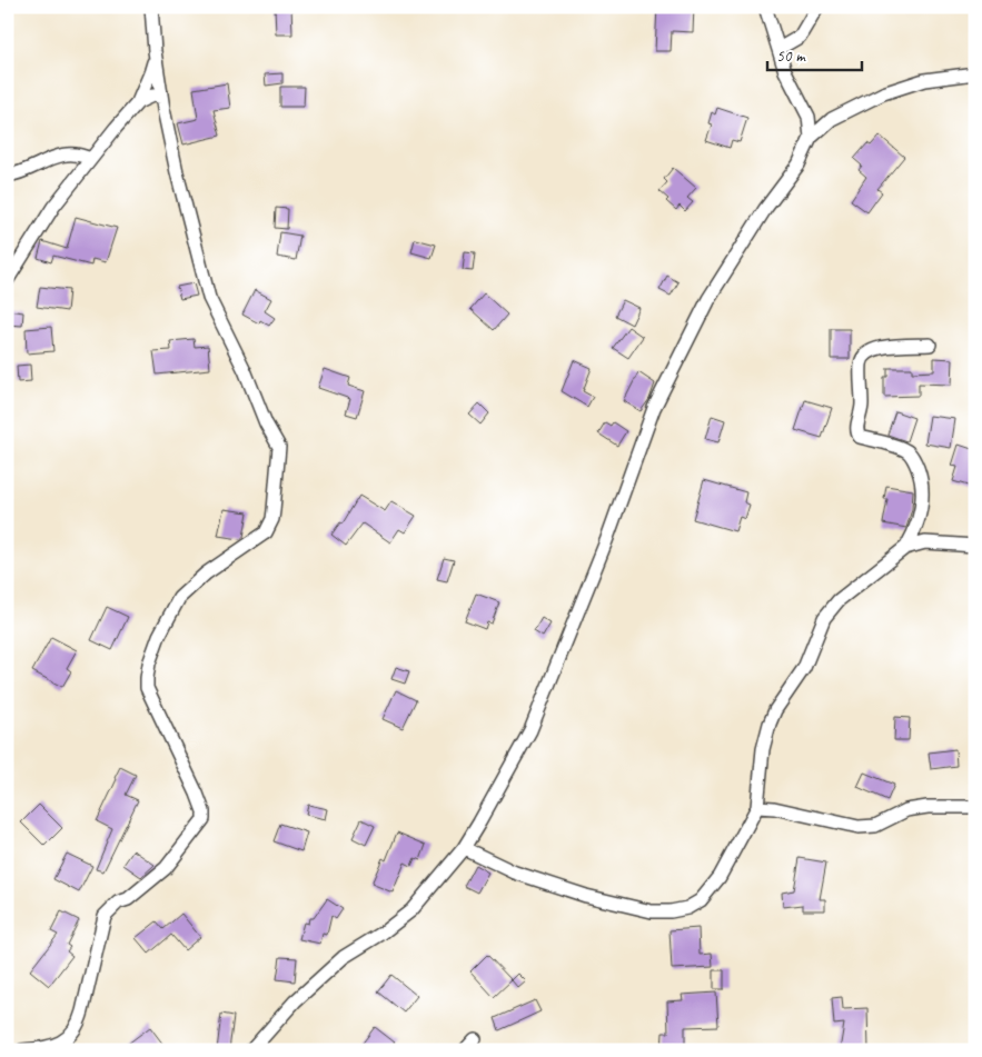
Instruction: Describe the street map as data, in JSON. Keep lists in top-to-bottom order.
{
  "scale_bar": "50 m"
}
